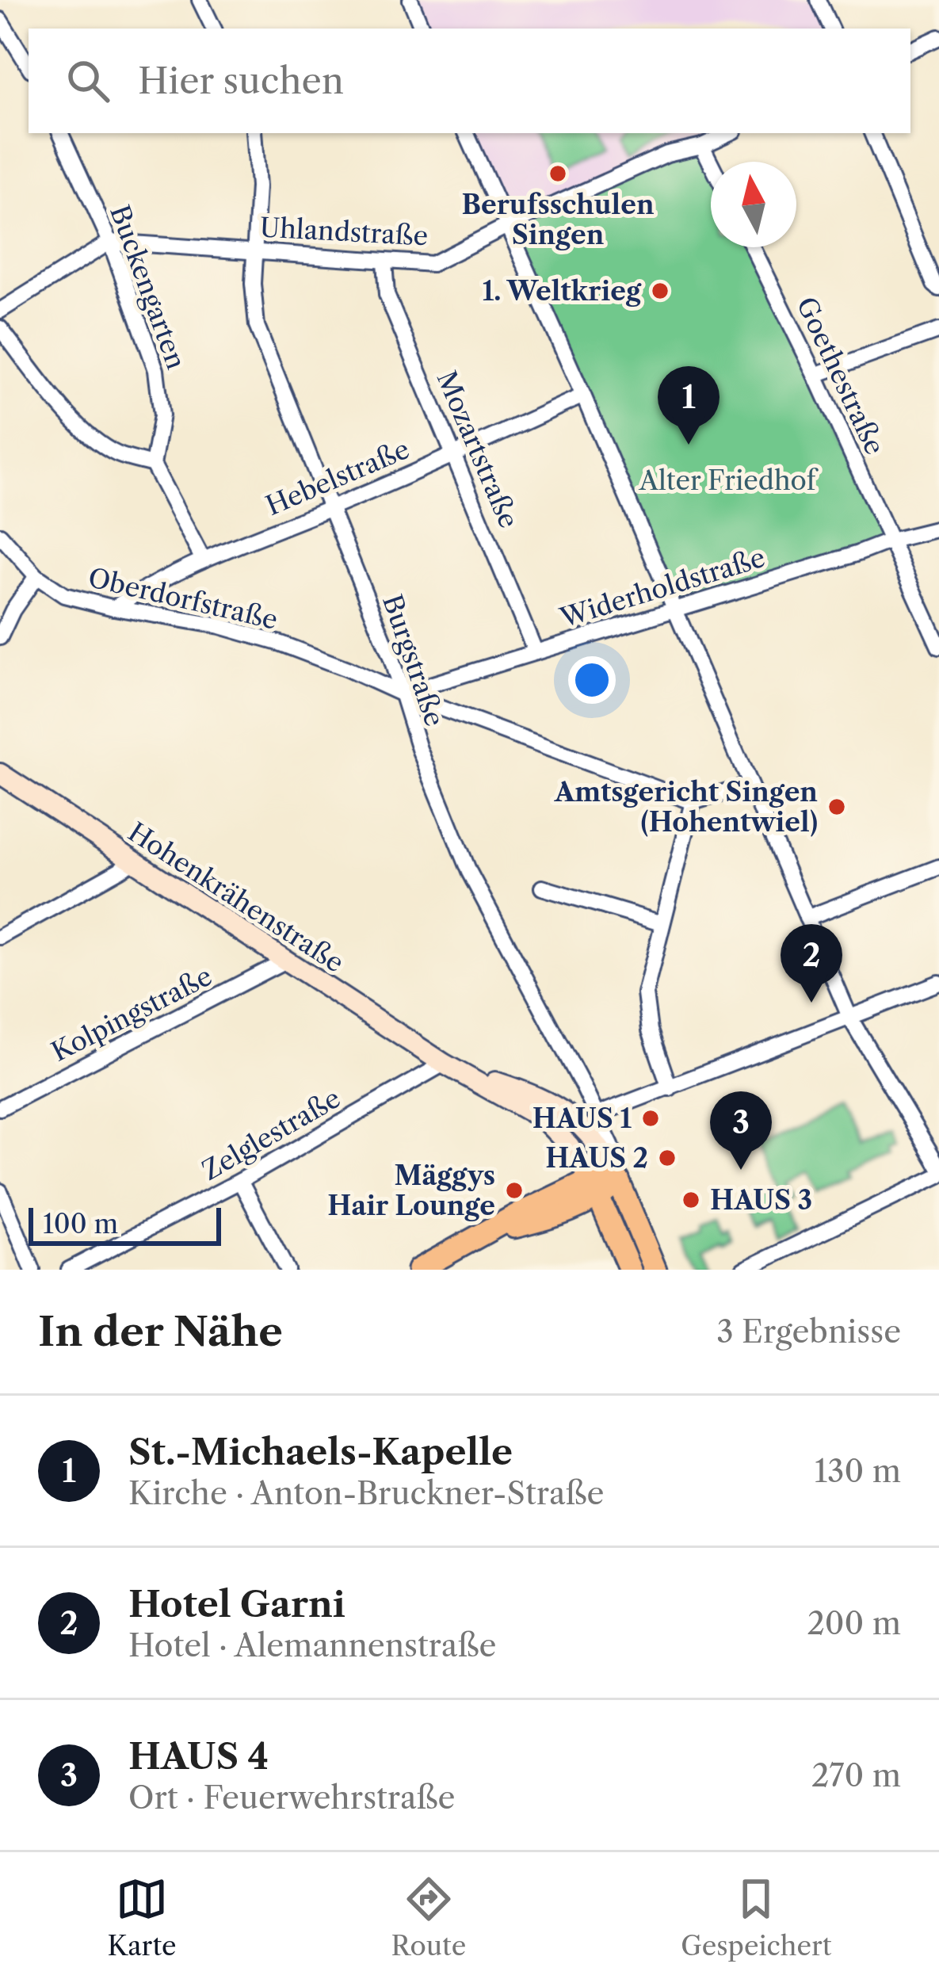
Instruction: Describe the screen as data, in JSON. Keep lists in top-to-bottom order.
{
  "streets": {
    "main road": ["Hohenkrähenstraße"],
    "street": [
      "Uhlandstraße",
      "Buckengarten",
      "Goethestraße",
      "Mozartstraße",
      "Hebelstraße",
      "Widerholdstraße",
      "Oberdorfstraße",
      "Burgstraße",
      "Kolpingstraße",
      "Zelglestraße"
    ]
  },
  "crossings": [
    ["Uhlandstraße", "Buckengarten"],
    ["Uhlandstraße", "Mozartstraße"],
    ["Uhlandstraße", "Burgstraße"],
    ["Goethestraße", "Widerholdstraße"],
    ["Mozartstraße", "Hebelstraße"],
    ["Mozartstraße", "Widerholdstraße"],
    ["Hebelstraße", "Oberdorfstraße"],
    ["Hebelstraße", "Burgstraße"],
    ["Widerholdstraße", "Oberdorfstraße"],
    ["Widerholdstraße", "Burgstraße"],
    ["Oberdorfstraße", "Burgstraße"],
    ["Burgstraße", "Hohenkrähenstraße"],
    ["Hohenkrähenstraße", "Kolpingstraße"],
    ["Hohenkrähenstraße", "Zelglestraße"]
  ],
  "parks": ["Alter Friedhof"],
  "places": [
    "Berufsschulen Singen",
    "1. Weltkrieg",
    "Amtsgericht Singen (Hohentwiel)",
    "HAUS 1",
    "HAUS 2",
    "Mäggys Hair Lounge",
    "HAUS 3"
  ],
  "scale_bar": "100 m",
  "north": "top",
  "page": {
    "search": "Hier suchen",
    "pins": ["1", "2", "3"],
    "scale": "100 m",
    "heading": ["In der Nähe", "3 Ergebnisse"],
    "list": [
      {
        "mark": "1",
        "name": "St.-Michaels-Kapelle",
        "note": "Kirche · Anton-Bruckner-Straße",
        "value": "130 m"
      },
      {
        "mark": "2",
        "name": "Hotel Garni",
        "note": "Hotel · Alemannenstraße",
        "value": "200 m"
      },
      {
        "mark": "3",
        "name": "HAUS 4",
        "note": "Ort · Feuerwehrstraße",
        "value": "270 m"
      }
    ],
    "nav": ["Karte", "Route", "Gespeichert"]
  }
}
